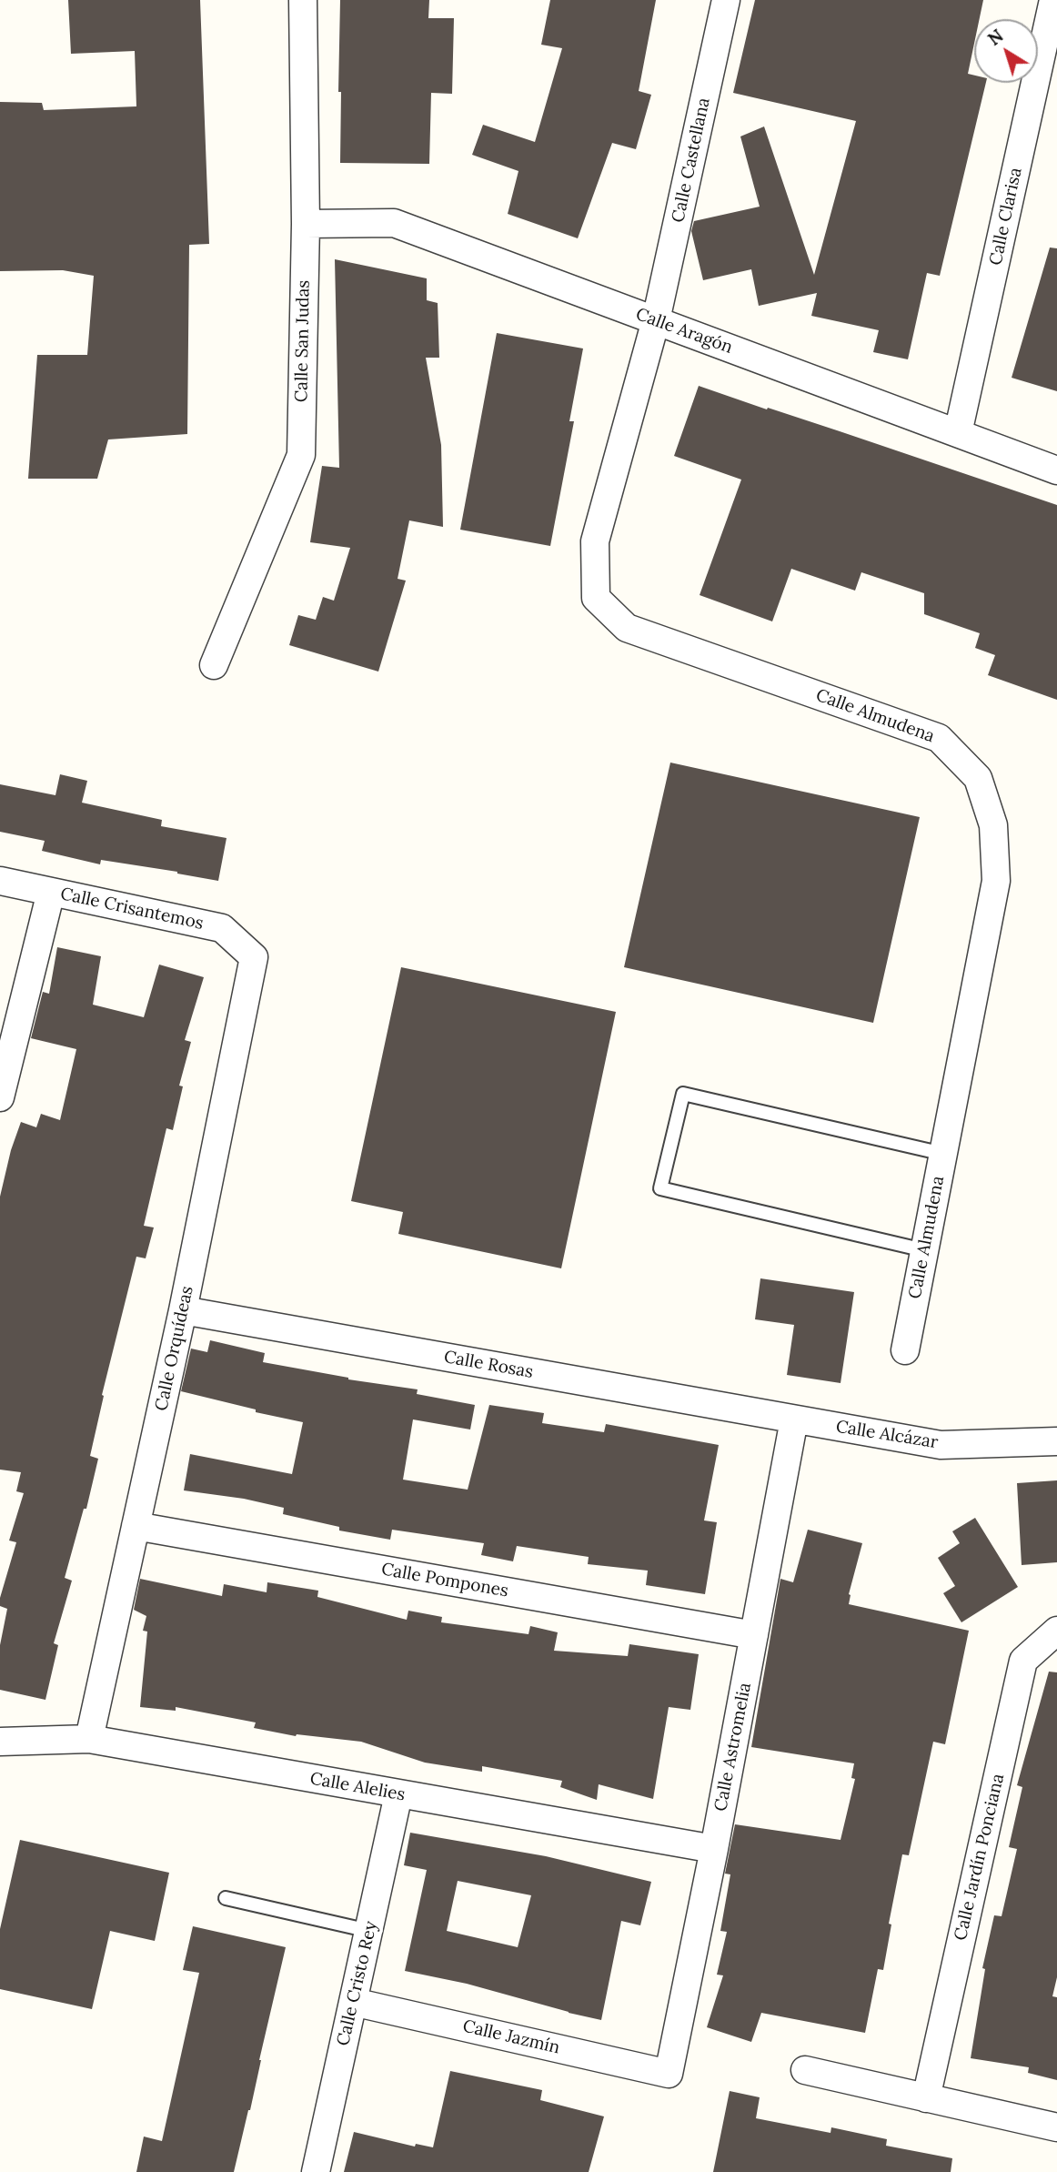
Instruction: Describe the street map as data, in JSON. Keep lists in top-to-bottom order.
{
  "streets": {
    "street": [
      "Calle Castellana",
      "Calle Clarisa",
      "Calle Aragón",
      "Calle San Judas",
      "Calle Almudena",
      "Calle Crisantemos",
      "Calle Orquídeas",
      "Calle Rosas",
      "Calle Alcázar",
      "Calle Pompones",
      "Calle Astromelia",
      "Calle Alelies",
      "Calle Jardín Ponciana",
      "Calle Cristo Rey",
      "Calle Jazmín"
    ]
  },
  "crossings": [
    ["Calle Castellana", "Calle Aragón"],
    ["Calle Castellana", "Calle Almudena"],
    ["Calle Clarisa", "Calle Aragón"],
    ["Calle Aragón", "Calle San Judas"],
    ["Calle Aragón", "Calle Almudena"],
    ["Calle Crisantemos", "Calle Orquídeas"],
    ["Calle Orquídeas", "Calle Rosas"],
    ["Calle Orquídeas", "Calle Pompones"],
    ["Calle Orquídeas", "Calle Alelies"],
    ["Calle Rosas", "Calle Alcázar"],
    ["Calle Rosas", "Calle Astromelia"],
    ["Calle Alcázar", "Calle Astromelia"],
    ["Calle Pompones", "Calle Astromelia"],
    ["Calle Astromelia", "Calle Alelies"],
    ["Calle Astromelia", "Calle Jazmín"],
    ["Calle Alelies", "Calle Cristo Rey"],
    ["Calle Cristo Rey", "Calle Jazmín"]
  ],
  "north": "top left"
}
